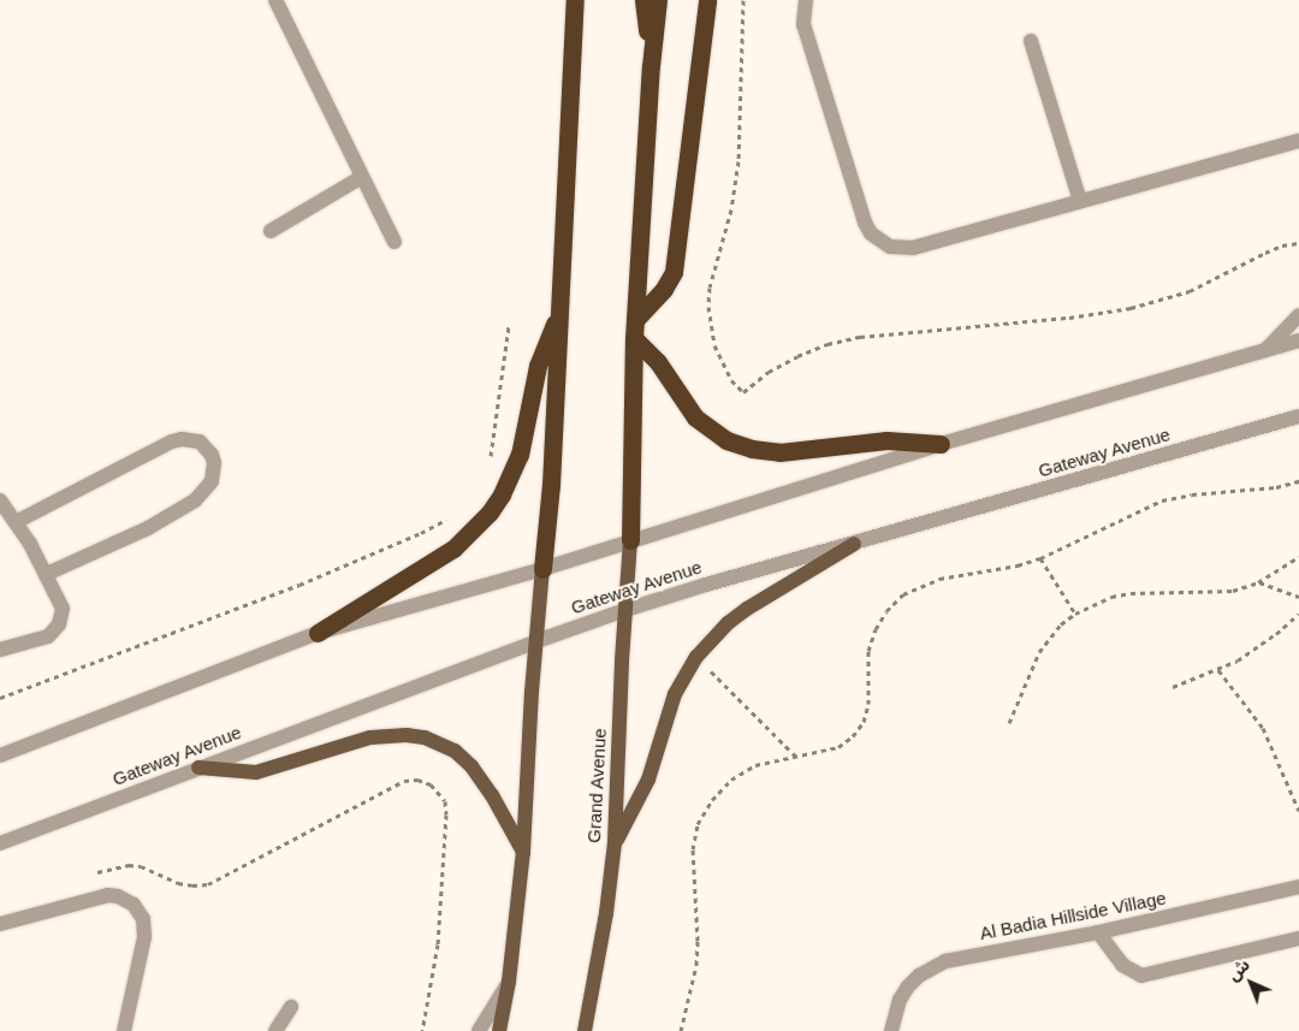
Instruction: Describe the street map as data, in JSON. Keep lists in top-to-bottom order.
{
  "streets": {
    "main road": ["Grand Avenue"],
    "street": ["Gateway Avenue", "Al Badia Hillside Village"]
  },
  "crossings": [
    ["Gateway Avenue", "Grand Avenue"]
  ],
  "north": "top left"
}
